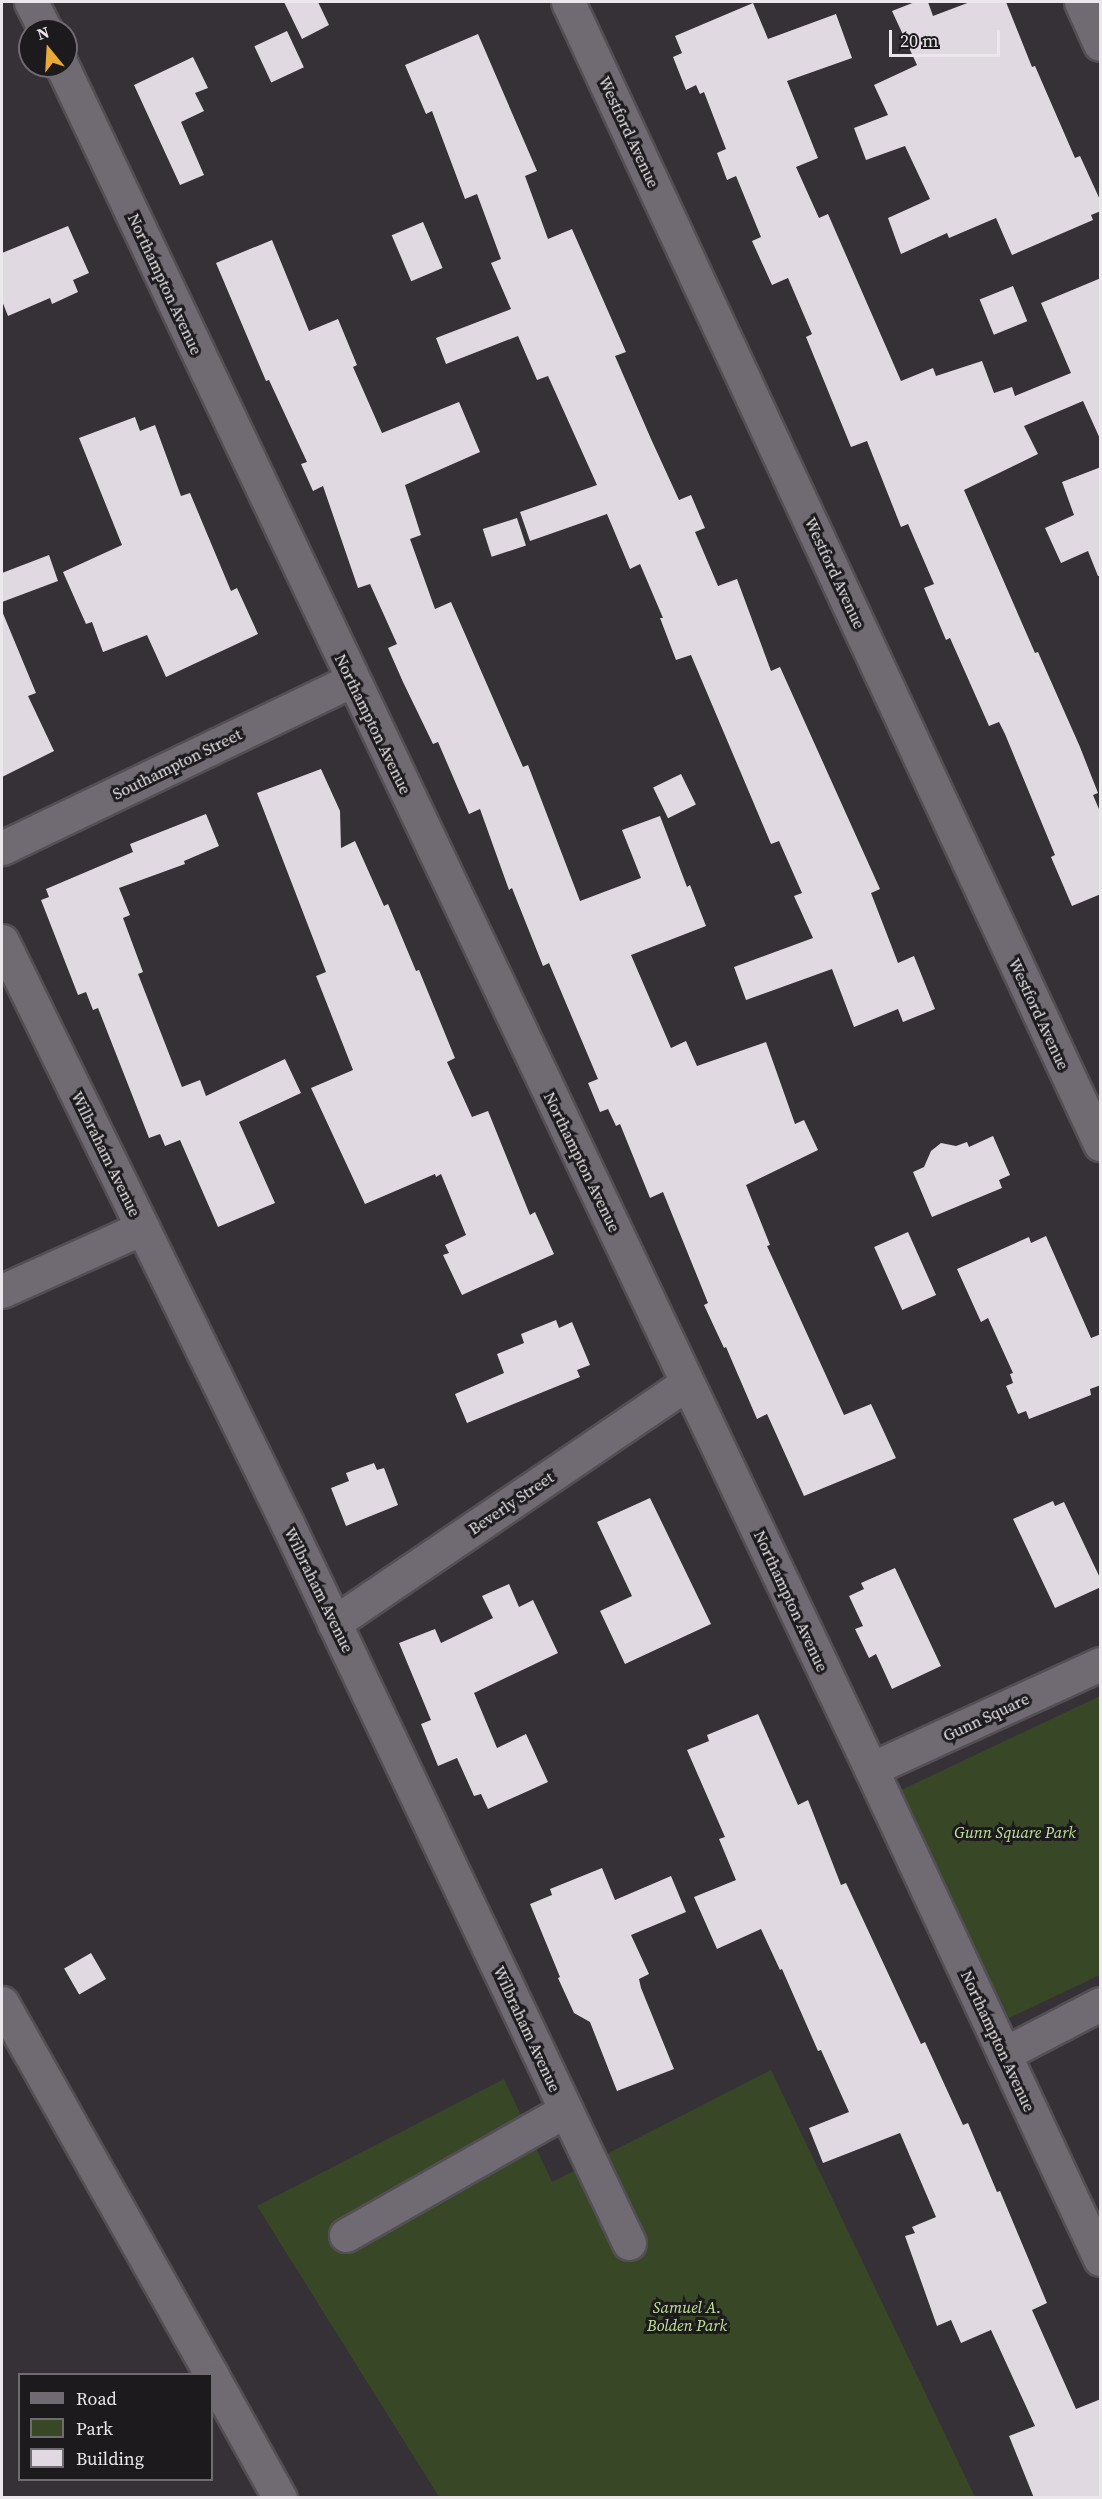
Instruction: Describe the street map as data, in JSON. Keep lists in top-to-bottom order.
{
  "streets": {
    "street": [
      "Westford Avenue",
      "Northampton Avenue",
      "Southampton Street",
      "Wilbraham Avenue",
      "Beverly Street",
      "Gunn Square"
    ]
  },
  "crossings": [
    ["Northampton Avenue", "Southampton Street"],
    ["Northampton Avenue", "Beverly Street"],
    ["Northampton Avenue", "Gunn Square"],
    ["Wilbraham Avenue", "Beverly Street"]
  ],
  "parks": ["Gunn Square Park", "Samuel A. Bolden Park"],
  "legend": ["Road", "Park", "Building"],
  "scale_bar": "20 m",
  "north": "top"
}
